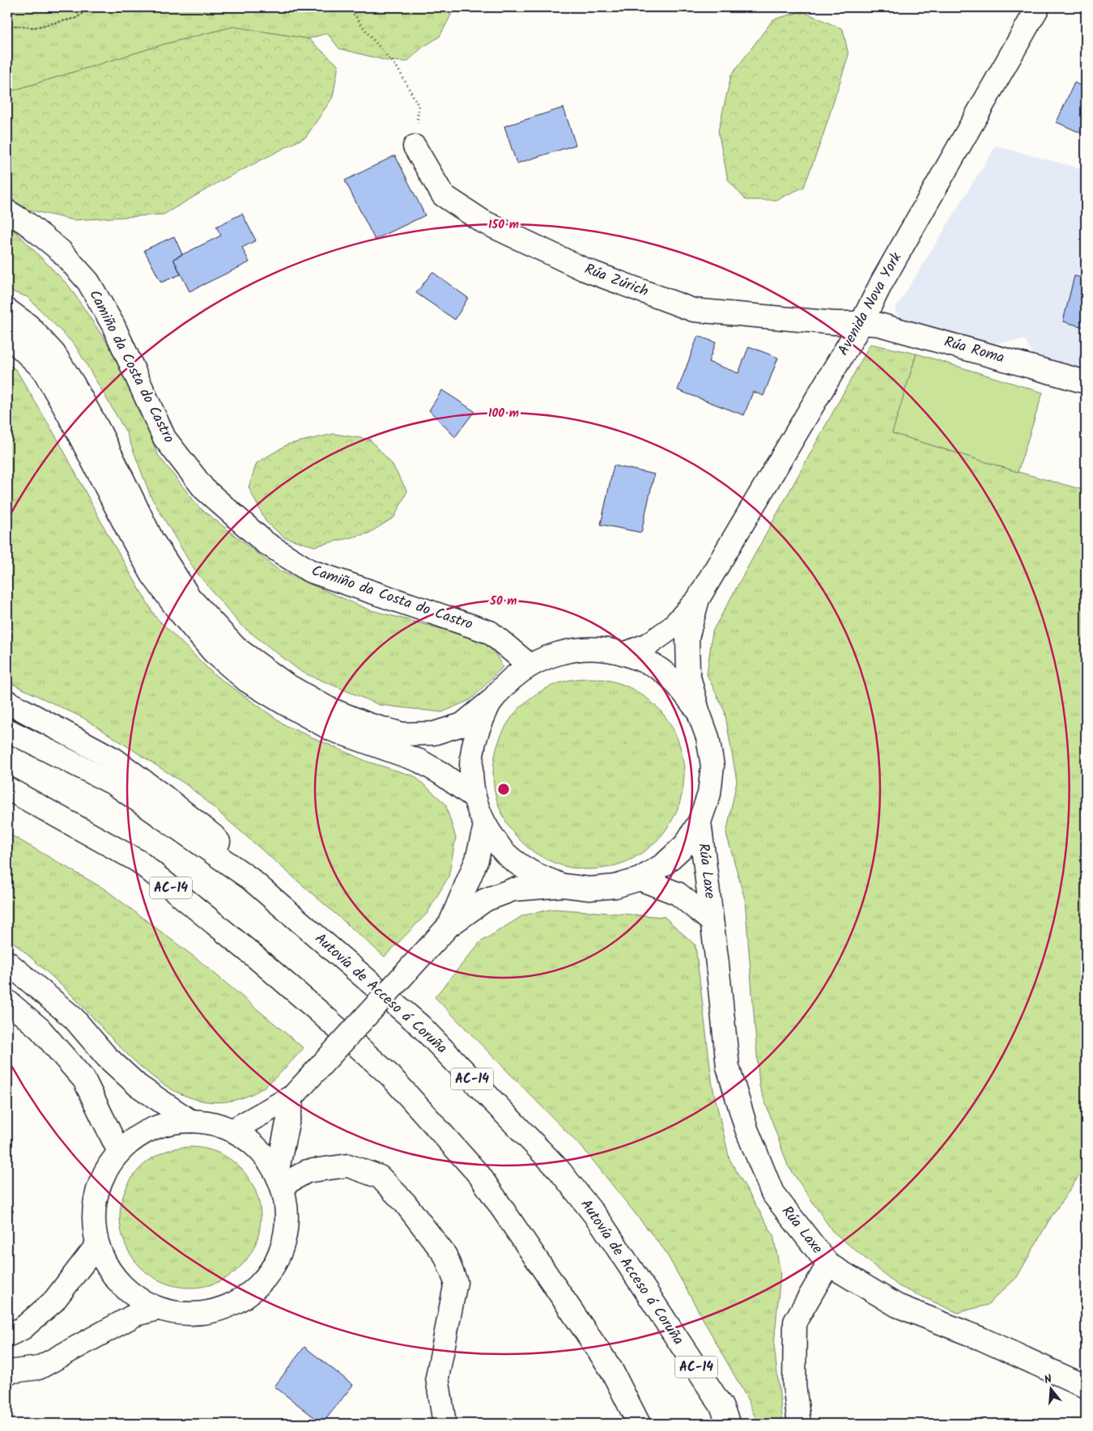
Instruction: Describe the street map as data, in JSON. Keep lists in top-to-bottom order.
{
  "streets": {
    "main road": [
      "Rúa Zúrich",
      "Avenida Nova York",
      "Rúa Roma",
      "Camiño da Costa do Castro",
      "Rúa Laxe",
      "AC-14",
      "Autovía de Acceso á Coruña"
    ]
  },
  "crossings": [
    ["Rúa Zúrich", "Avenida Nova York"],
    ["Rúa Zúrich", "Rúa Roma"],
    ["Avenida Nova York", "Rúa Roma"]
  ],
  "north": "top",
  "rings": ["150 m", "100 m", "50 m"]
}
